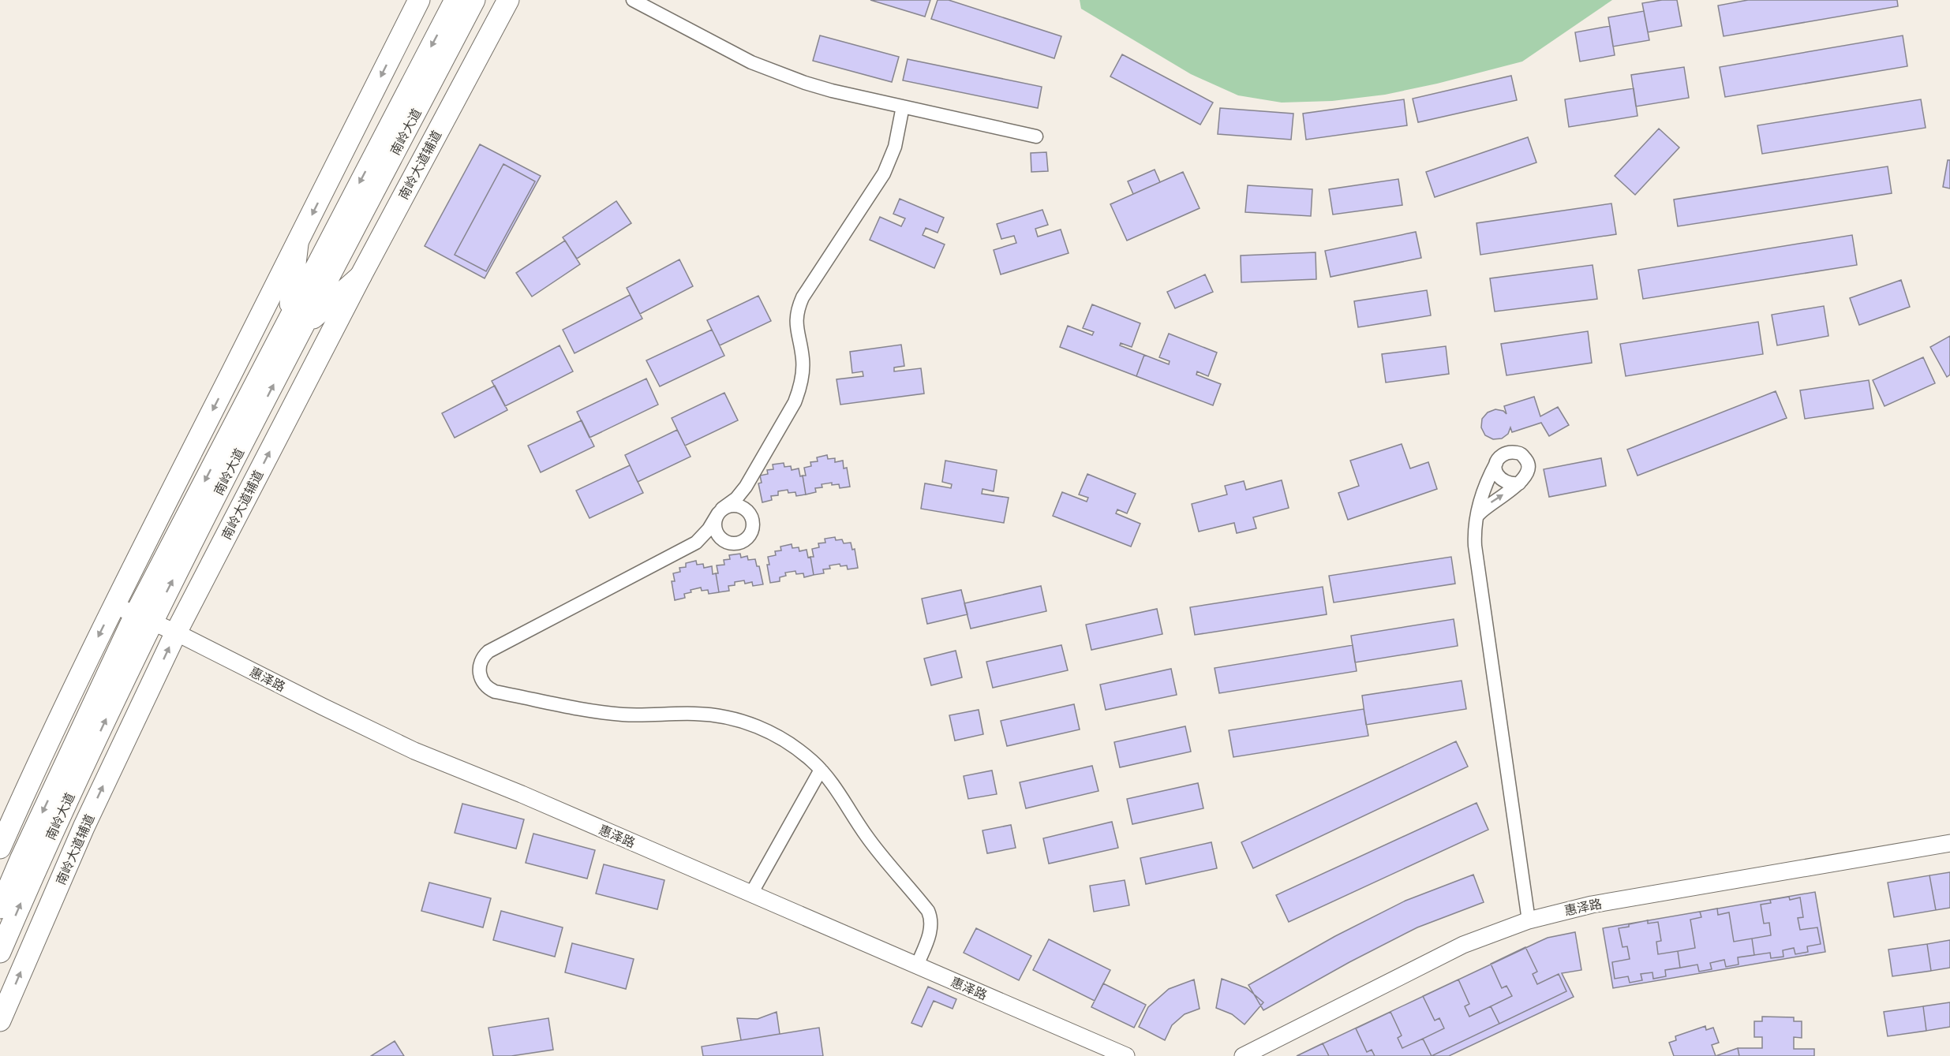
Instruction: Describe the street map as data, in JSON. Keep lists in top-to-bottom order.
{
  "streets": {
    "main road": ["南岭大道", "南岭大道辅道"],
    "street": ["惠泽路"]
  },
  "crossings": [
    ["南岭大道", "惠泽路"],
    ["南岭大道辅道", "惠泽路"]
  ]
}
